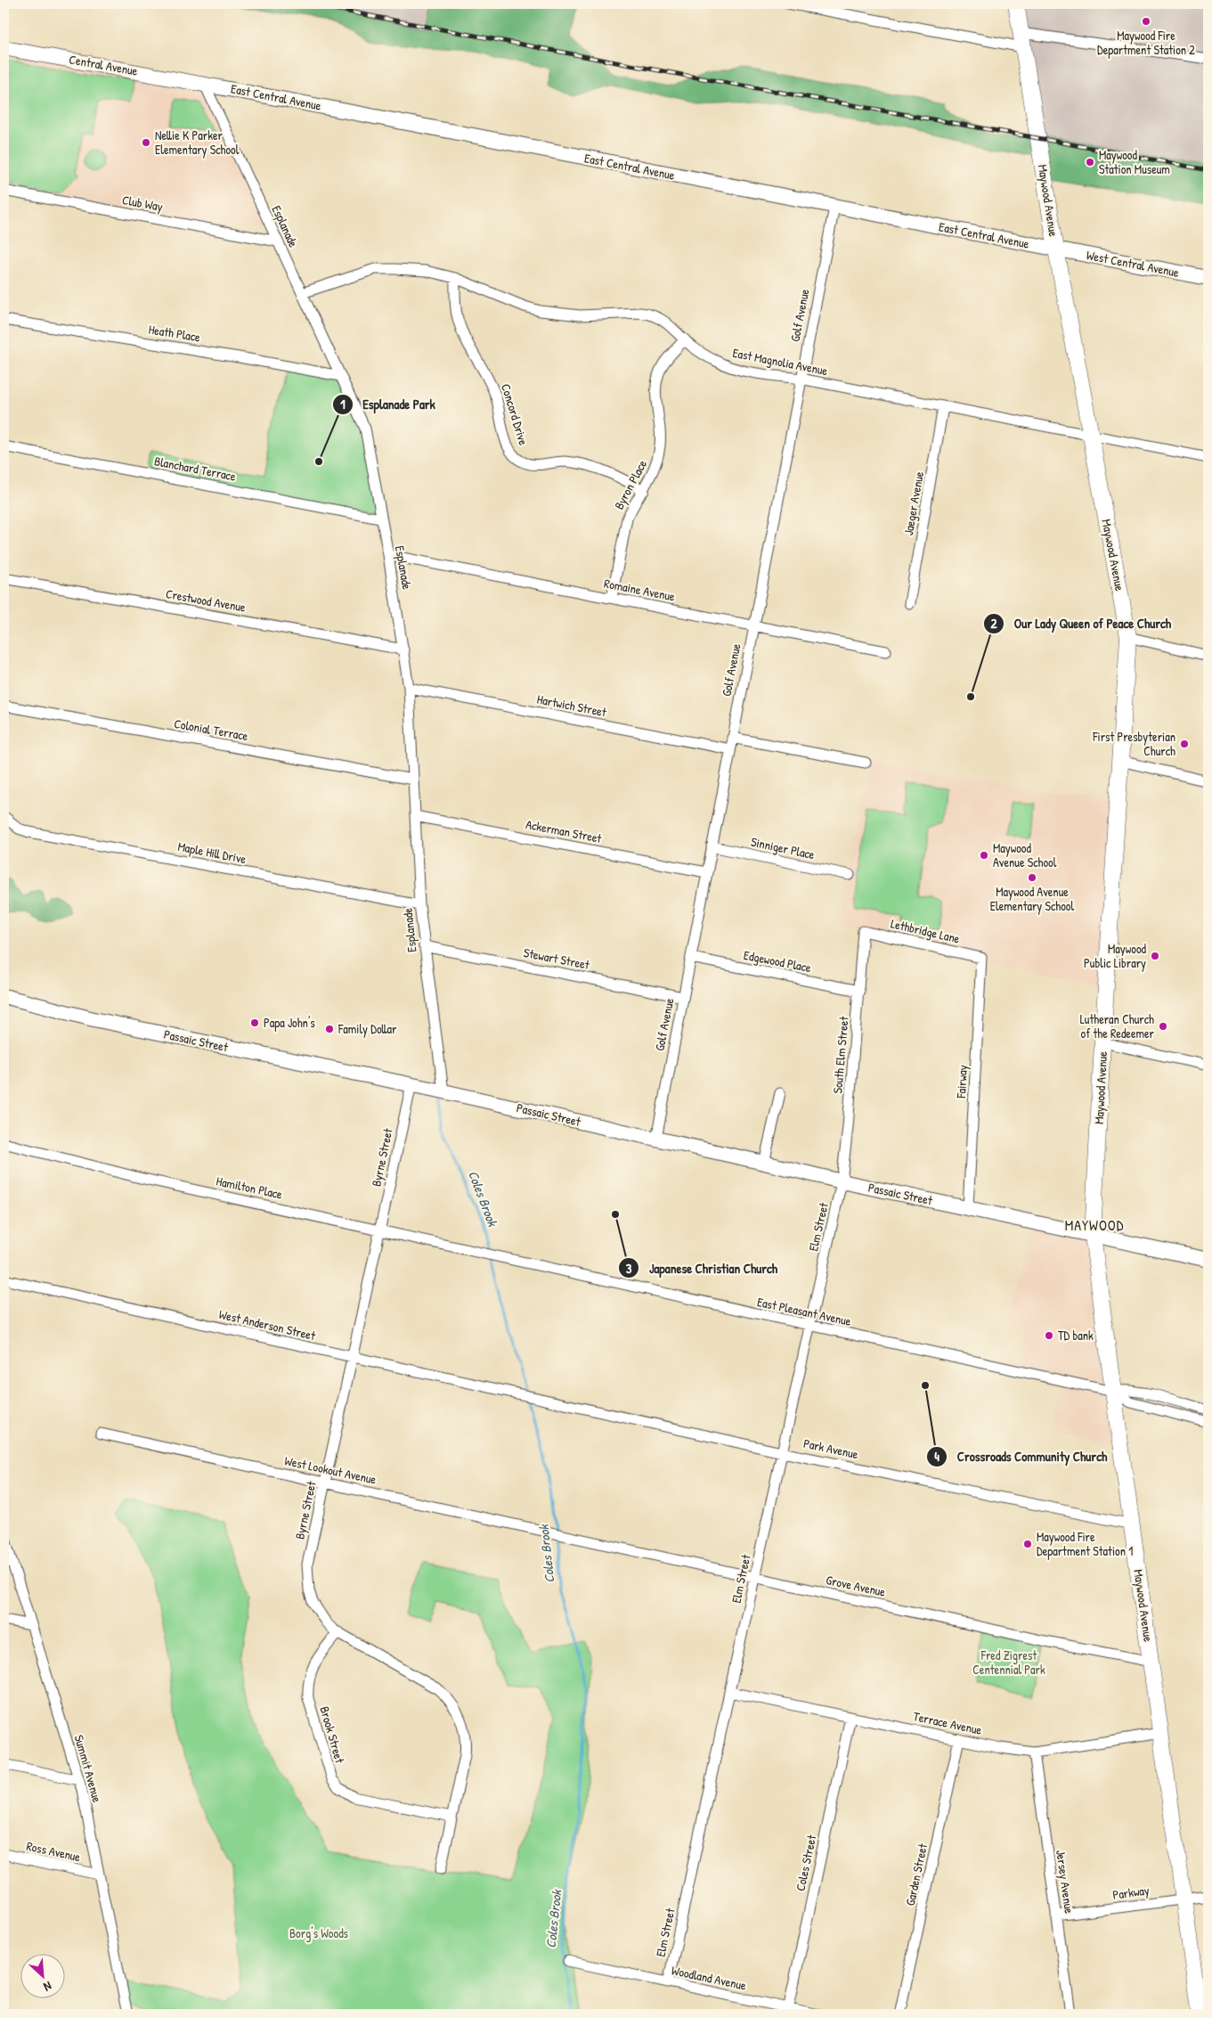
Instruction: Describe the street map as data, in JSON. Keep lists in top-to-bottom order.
{
  "streets": {
    "main road": [
      "Central Avenue",
      "East Central Avenue",
      "Maywood Avenue",
      "West Central Avenue",
      "Passaic Street"
    ],
    "street": [
      "Club Way",
      "Esplanade",
      "Golf Avenue",
      "Heath Place",
      "East Magnolia Avenue",
      "Concord Drive",
      "Blanchard Terrace",
      "Byron Place",
      "Jaeger Avenue",
      "Romaine Avenue",
      "Crestwood Avenue",
      "Hartwich Street",
      "Colonial Terrace",
      "Ackerman Street",
      "Sinniger Place",
      "Maple Hill Drive",
      "Lethbridge Lane",
      "Stewart Street",
      "Edgewood Place",
      "South Elm Street",
      "Fairway",
      "Byrne Street",
      "Hamilton Place",
      "Elm Street",
      "East Pleasant Avenue",
      "West Anderson Street",
      "Park Avenue",
      "West Lookout Avenue",
      "Grove Avenue",
      "Terrace Avenue",
      "Brook Street",
      "Summit Avenue",
      "Ross Avenue",
      "Coles Street",
      "Garden Street",
      "Jersey Avenue",
      "Parkway",
      "Woodland Avenue"
    ]
  },
  "crossings": [
    ["Central Avenue", "East Central Avenue"],
    ["Central Avenue", "Esplanade"],
    ["East Central Avenue", "Maywood Avenue"],
    ["East Central Avenue", "Esplanade"],
    ["East Central Avenue", "West Central Avenue"],
    ["East Central Avenue", "Golf Avenue"],
    ["Maywood Avenue", "West Central Avenue"],
    ["Maywood Avenue", "East Magnolia Avenue"],
    ["Maywood Avenue", "Passaic Street"],
    ["Maywood Avenue", "East Pleasant Avenue"],
    ["Maywood Avenue", "Park Avenue"],
    ["Maywood Avenue", "Grove Avenue"],
    ["Maywood Avenue", "Terrace Avenue"],
    ["Maywood Avenue", "Parkway"],
    ["Club Way", "Esplanade"],
    ["Esplanade", "Heath Place"],
    ["Esplanade", "East Magnolia Avenue"],
    ["Esplanade", "Blanchard Terrace"],
    ["Esplanade", "Romaine Avenue"],
    ["Esplanade", "Crestwood Avenue"],
    ["Esplanade", "Hartwich Street"],
    ["Esplanade", "Colonial Terrace"],
    ["Esplanade", "Ackerman Street"],
    ["Esplanade", "Maple Hill Drive"],
    ["Esplanade", "Stewart Street"],
    ["Esplanade", "Passaic Street"],
    ["Golf Avenue", "East Magnolia Avenue"],
    ["Golf Avenue", "Romaine Avenue"],
    ["Golf Avenue", "Hartwich Street"],
    ["Golf Avenue", "Ackerman Street"],
    ["Golf Avenue", "Sinniger Place"],
    ["Golf Avenue", "Stewart Street"],
    ["Golf Avenue", "Edgewood Place"],
    ["Golf Avenue", "Passaic Street"],
    ["East Magnolia Avenue", "Concord Drive"],
    ["East Magnolia Avenue", "Byron Place"],
    ["East Magnolia Avenue", "Jaeger Avenue"],
    ["Concord Drive", "Byron Place"],
    ["Byron Place", "Romaine Avenue"],
    ["Lethbridge Lane", "South Elm Street"],
    ["Lethbridge Lane", "Fairway"],
    ["Edgewood Place", "South Elm Street"],
    ["Passaic Street", "South Elm Street"],
    ["Passaic Street", "Fairway"],
    ["Passaic Street", "Byrne Street"],
    ["Passaic Street", "Elm Street"],
    ["South Elm Street", "Elm Street"],
    ["Byrne Street", "Hamilton Place"],
    ["Byrne Street", "West Anderson Street"],
    ["Byrne Street", "West Lookout Avenue"],
    ["Byrne Street", "Brook Street"],
    ["Hamilton Place", "East Pleasant Avenue"],
    ["Elm Street", "East Pleasant Avenue"],
    ["Elm Street", "Park Avenue"],
    ["Elm Street", "Grove Avenue"],
    ["Elm Street", "Terrace Avenue"],
    ["Elm Street", "Woodland Avenue"],
    ["West Anderson Street", "Park Avenue"],
    ["West Lookout Avenue", "Grove Avenue"],
    ["Terrace Avenue", "Coles Street"],
    ["Terrace Avenue", "Garden Street"],
    ["Terrace Avenue", "Jersey Avenue"],
    ["Summit Avenue", "Ross Avenue"],
    ["Coles Street", "Woodland Avenue"],
    ["Jersey Avenue", "Parkway"]
  ],
  "districts": ["MAYWOOD"],
  "water": ["Coles Brook"],
  "parks": ["Fred Zigrest Centennial Park", "Borg's Woods"],
  "places": [
    "Maywood Fire Department Station 2",
    "Nellie K Parker Elementary School",
    "Maywood Station Museum",
    "Esplanade Park",
    "Our Lady Queen of Peace Church",
    "First Presbyterian Church",
    "Maywood Avenue School",
    "Maywood Avenue Elementary School",
    "Maywood Public Library",
    "Papa John's",
    "Lutheran Church of the Redeemer",
    "Family Dollar",
    "Japanese Christian Church",
    "TD bank",
    "Crossroads Community Church",
    "Maywood Fire Department Station 1"
  ],
  "north": "bottom right"
}
